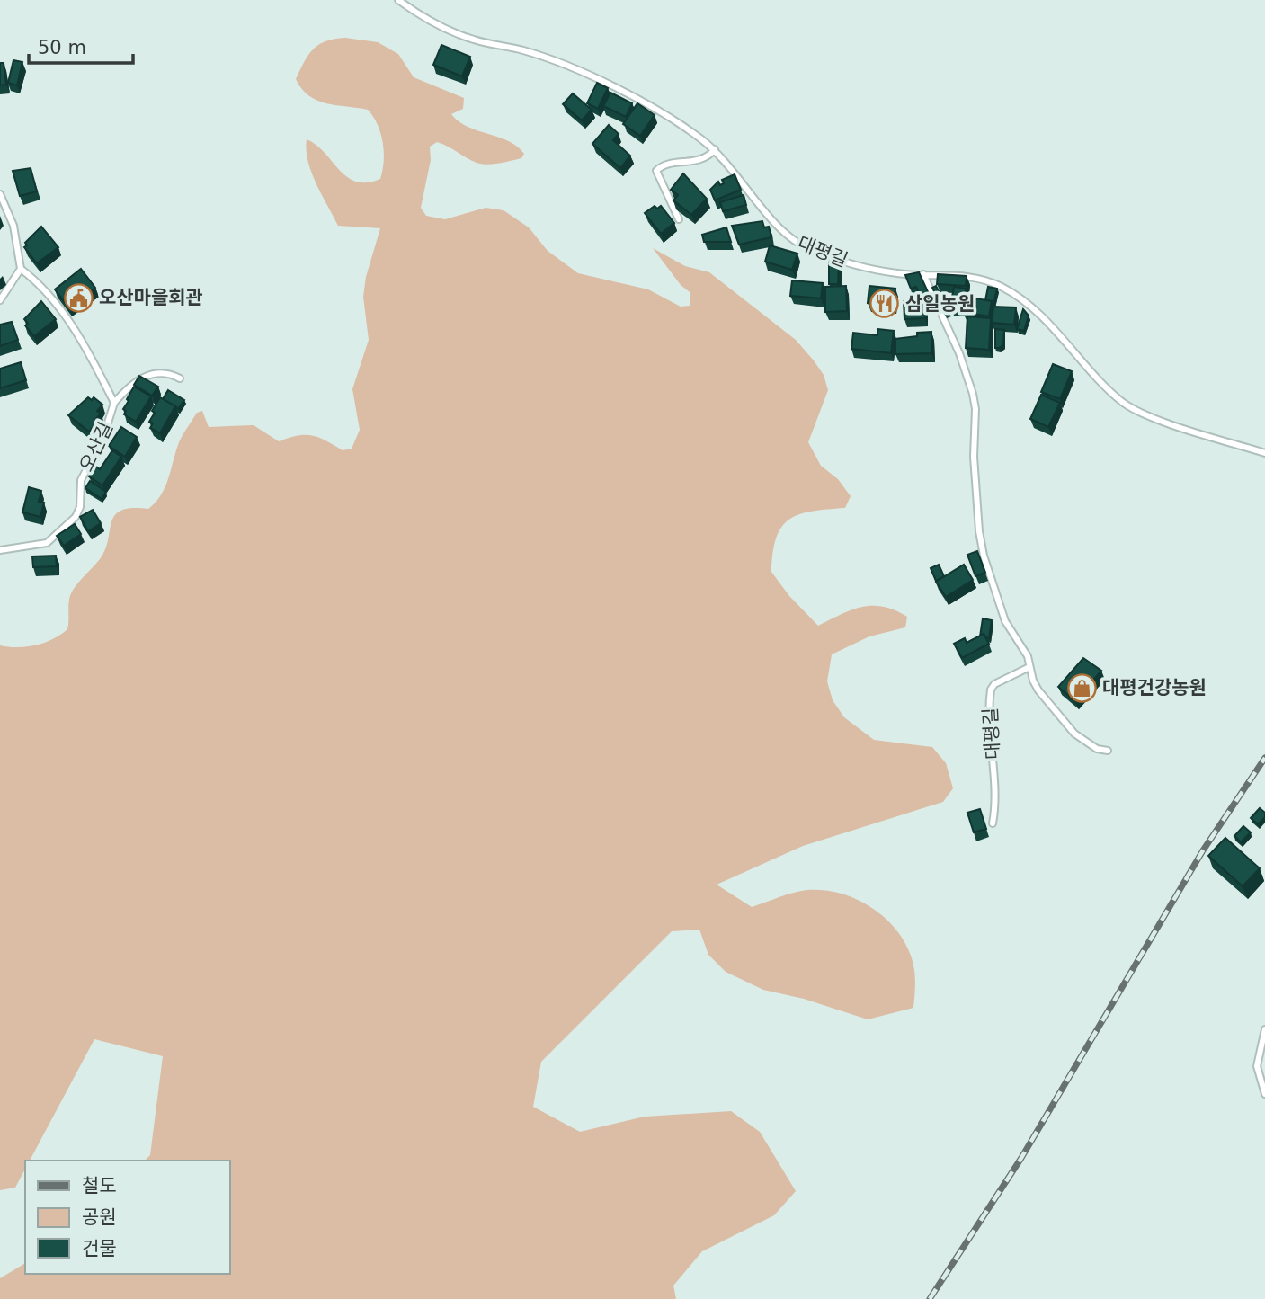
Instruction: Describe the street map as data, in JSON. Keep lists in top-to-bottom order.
{
  "streets": {
    "lane": ["대평길", "오산길"]
  },
  "places": {
    "public building": ["오산마을회관"],
    "restaurant": ["삼일농원"],
    "shop": ["대평건강농원"]
  },
  "legend": ["철도", "공원", "건물"],
  "scale_bar": "50 m"
}
